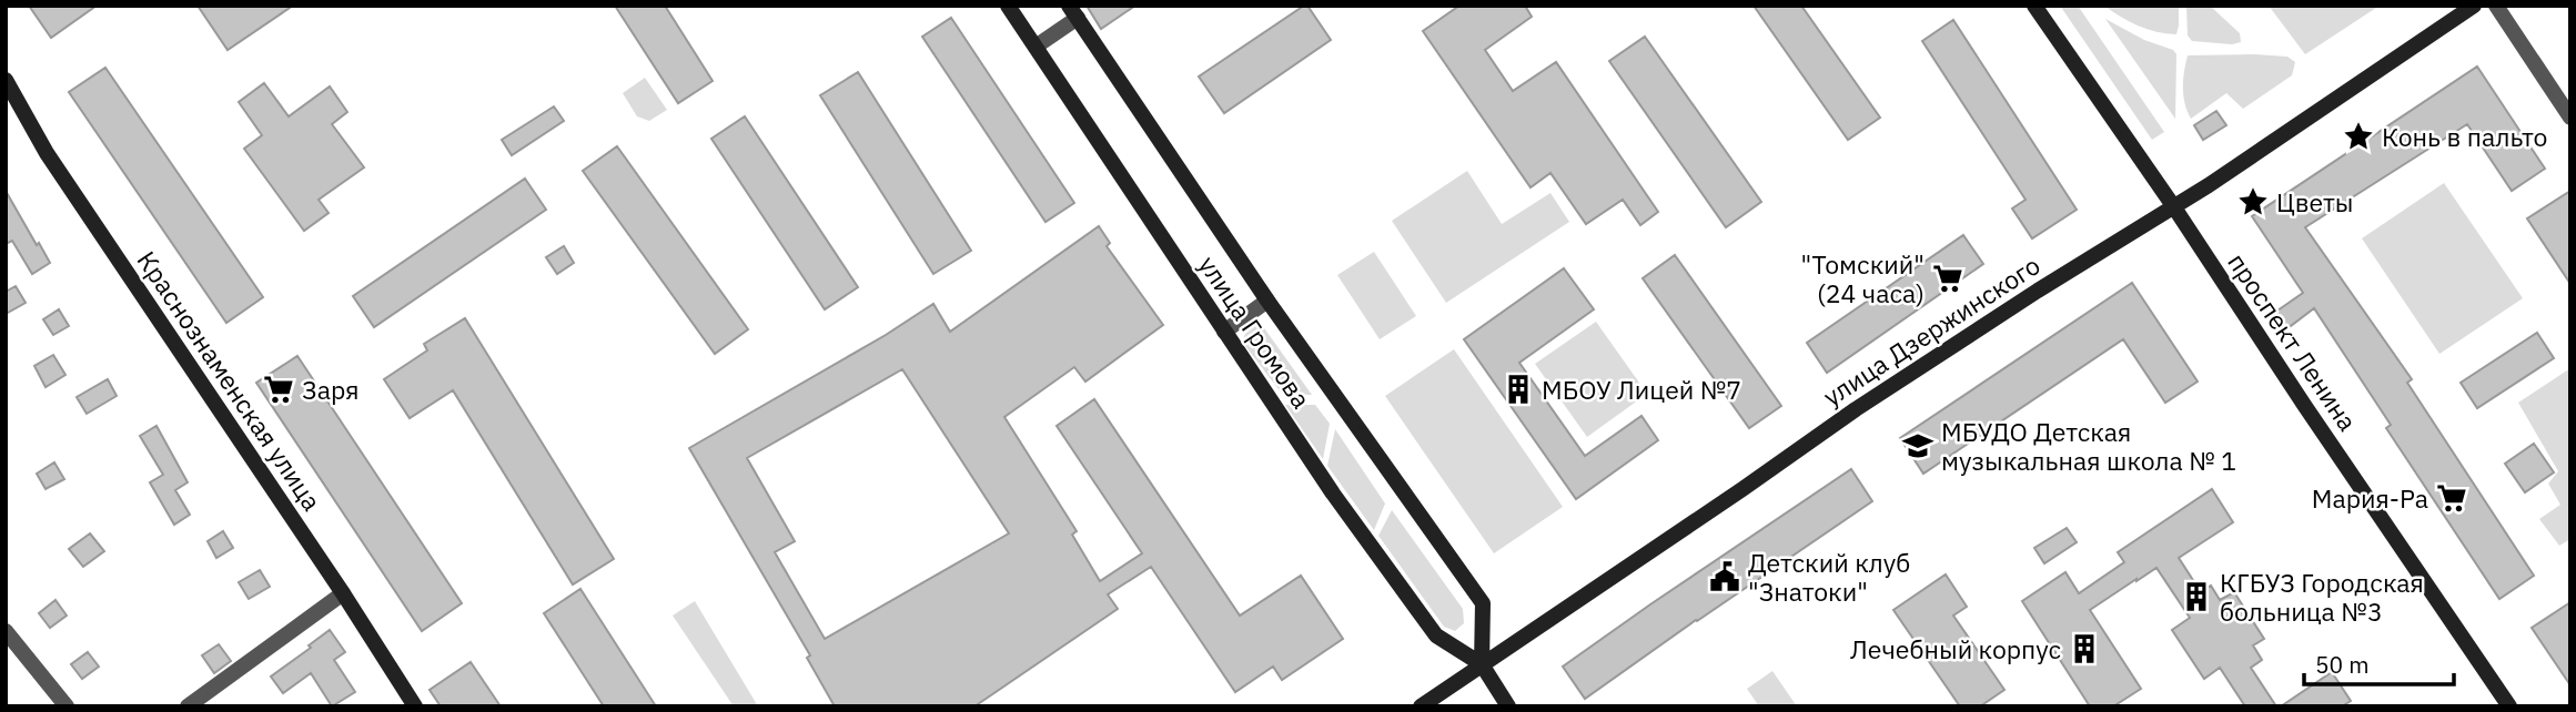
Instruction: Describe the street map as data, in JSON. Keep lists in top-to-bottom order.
{
  "streets": {
    "street": [
      "улица Дзержинского",
      "улица Громова",
      "проспект Ленина",
      "Краснознаменская улица"
    ]
  },
  "crossings": [
    ["улица Дзержинского", "улица Громова"],
    ["улица Дзержинского", "проспект Ленина"]
  ],
  "places": {
    "place": ["Конь в пальто", "Цветы"],
    "supermarket": ["\"Томский\" (24 часа)", "Заря", "Мария-Ра"],
    "building": ["МБОУ Лицей №7", "КГБУЗ Городская больница №3", "Лечебный корпус"],
    "school or university": ["МБУДО Детская музыкальная школа № 1"],
    "public building": ["Детский клуб \"Знатоки\""]
  },
  "scale_bar": "50 m"
}
